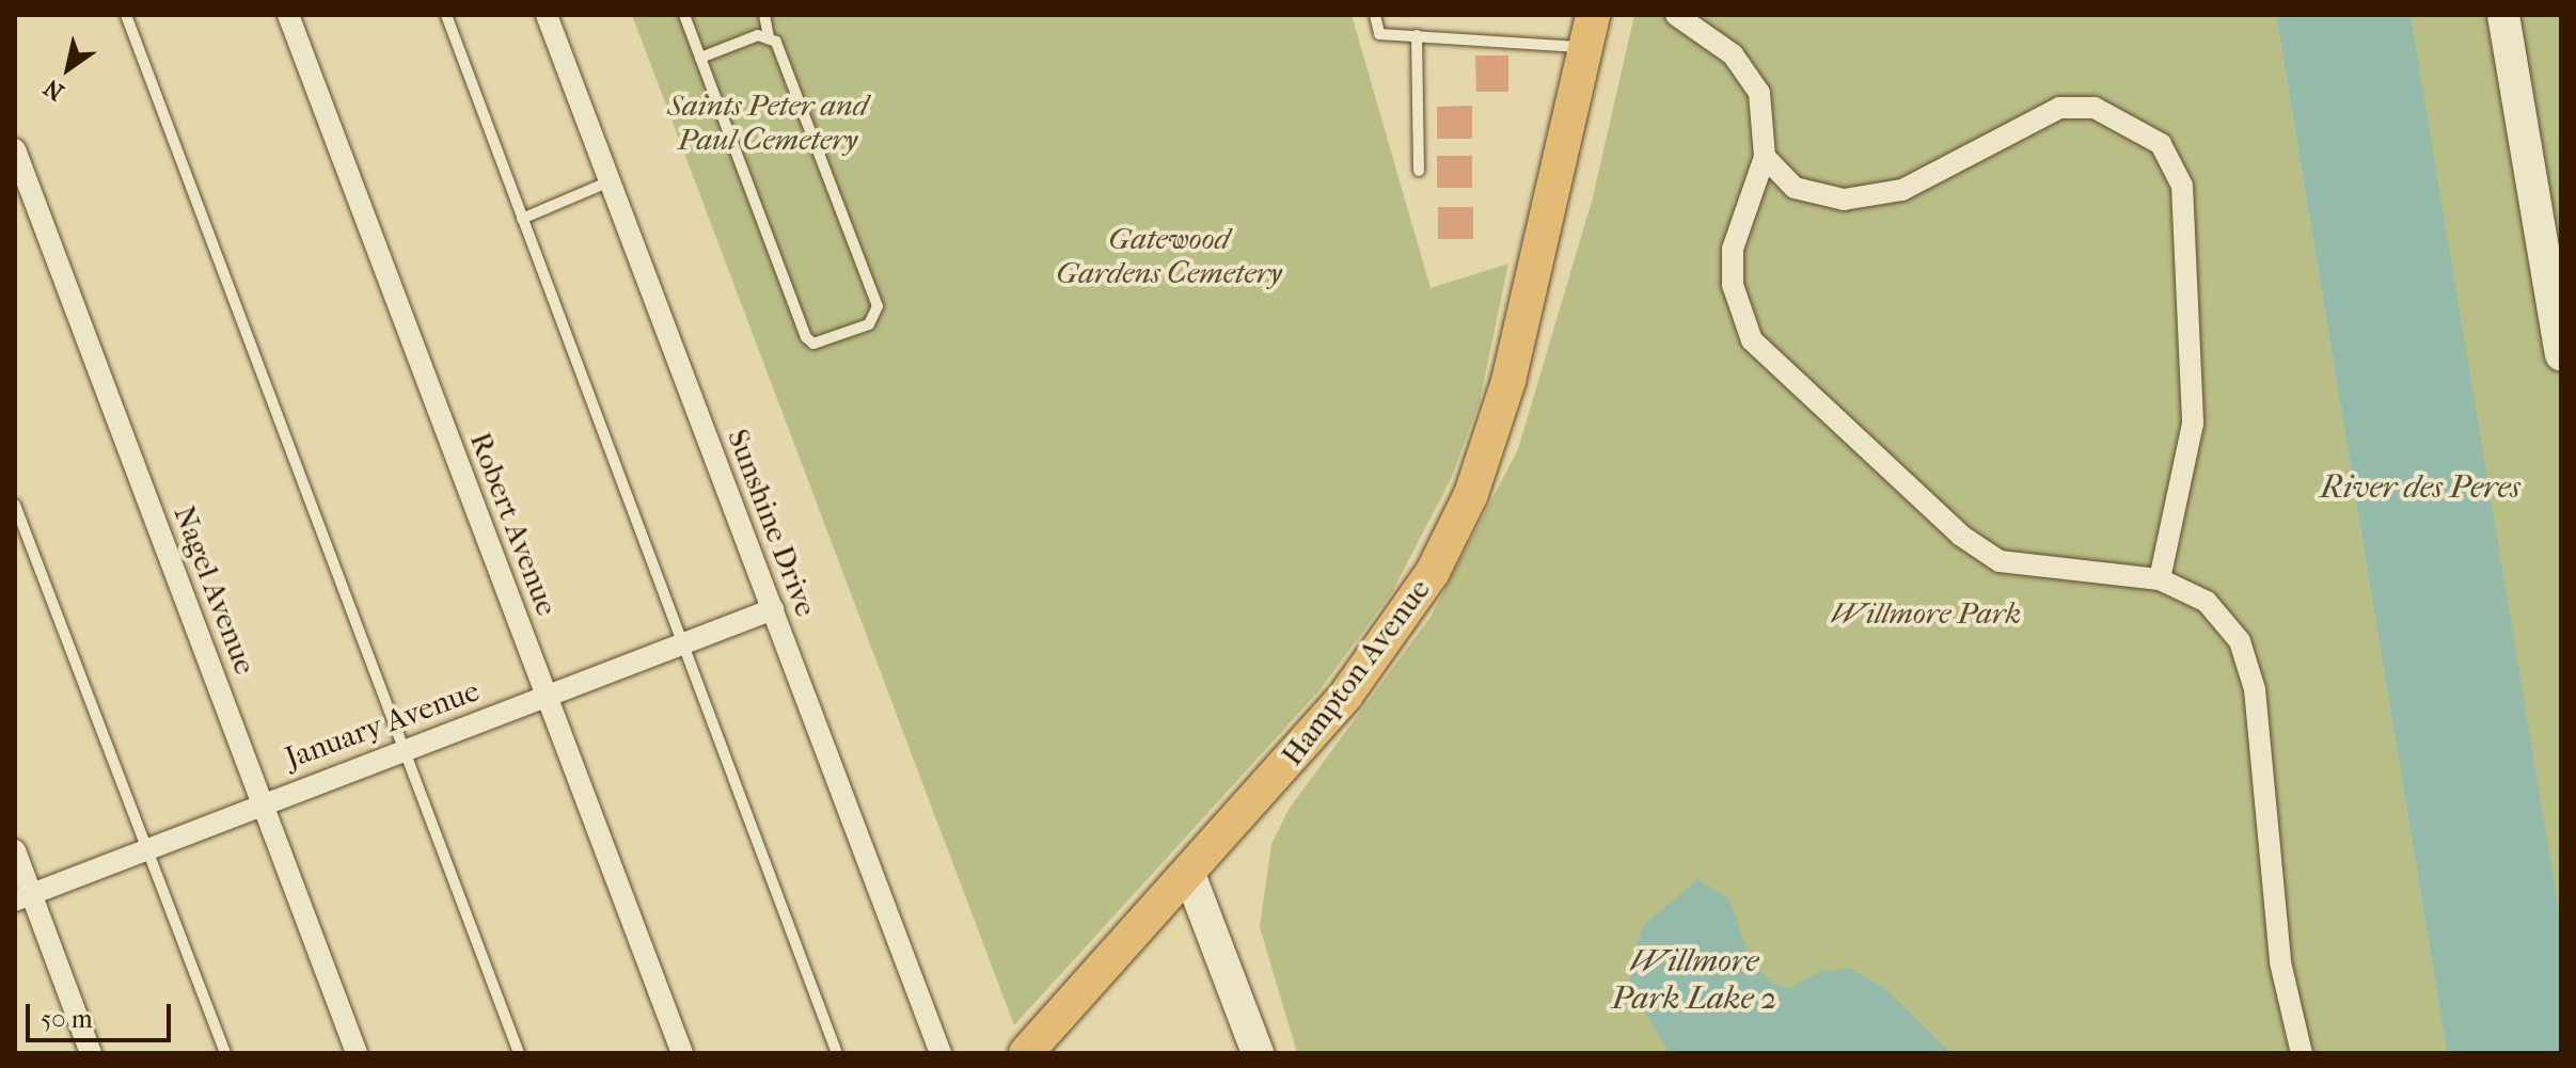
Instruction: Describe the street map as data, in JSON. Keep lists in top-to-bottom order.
{
  "streets": {
    "main road": ["Hampton Avenue"],
    "street": [
      "Sunshine Drive",
      "Robert Avenue",
      "Nagel Avenue",
      "January Avenue"
    ]
  },
  "crossings": [
    ["Sunshine Drive", "January Avenue"],
    ["Robert Avenue", "January Avenue"],
    ["Nagel Avenue", "January Avenue"]
  ],
  "water": ["River des Peres", "Willmore Park Lake 2"],
  "parks": ["Saints Peter and Paul Cemetery", "Gatewood Gardens Cemetery", "Willmore Park"],
  "scale_bar": "50 m",
  "north": "bottom left"
}
